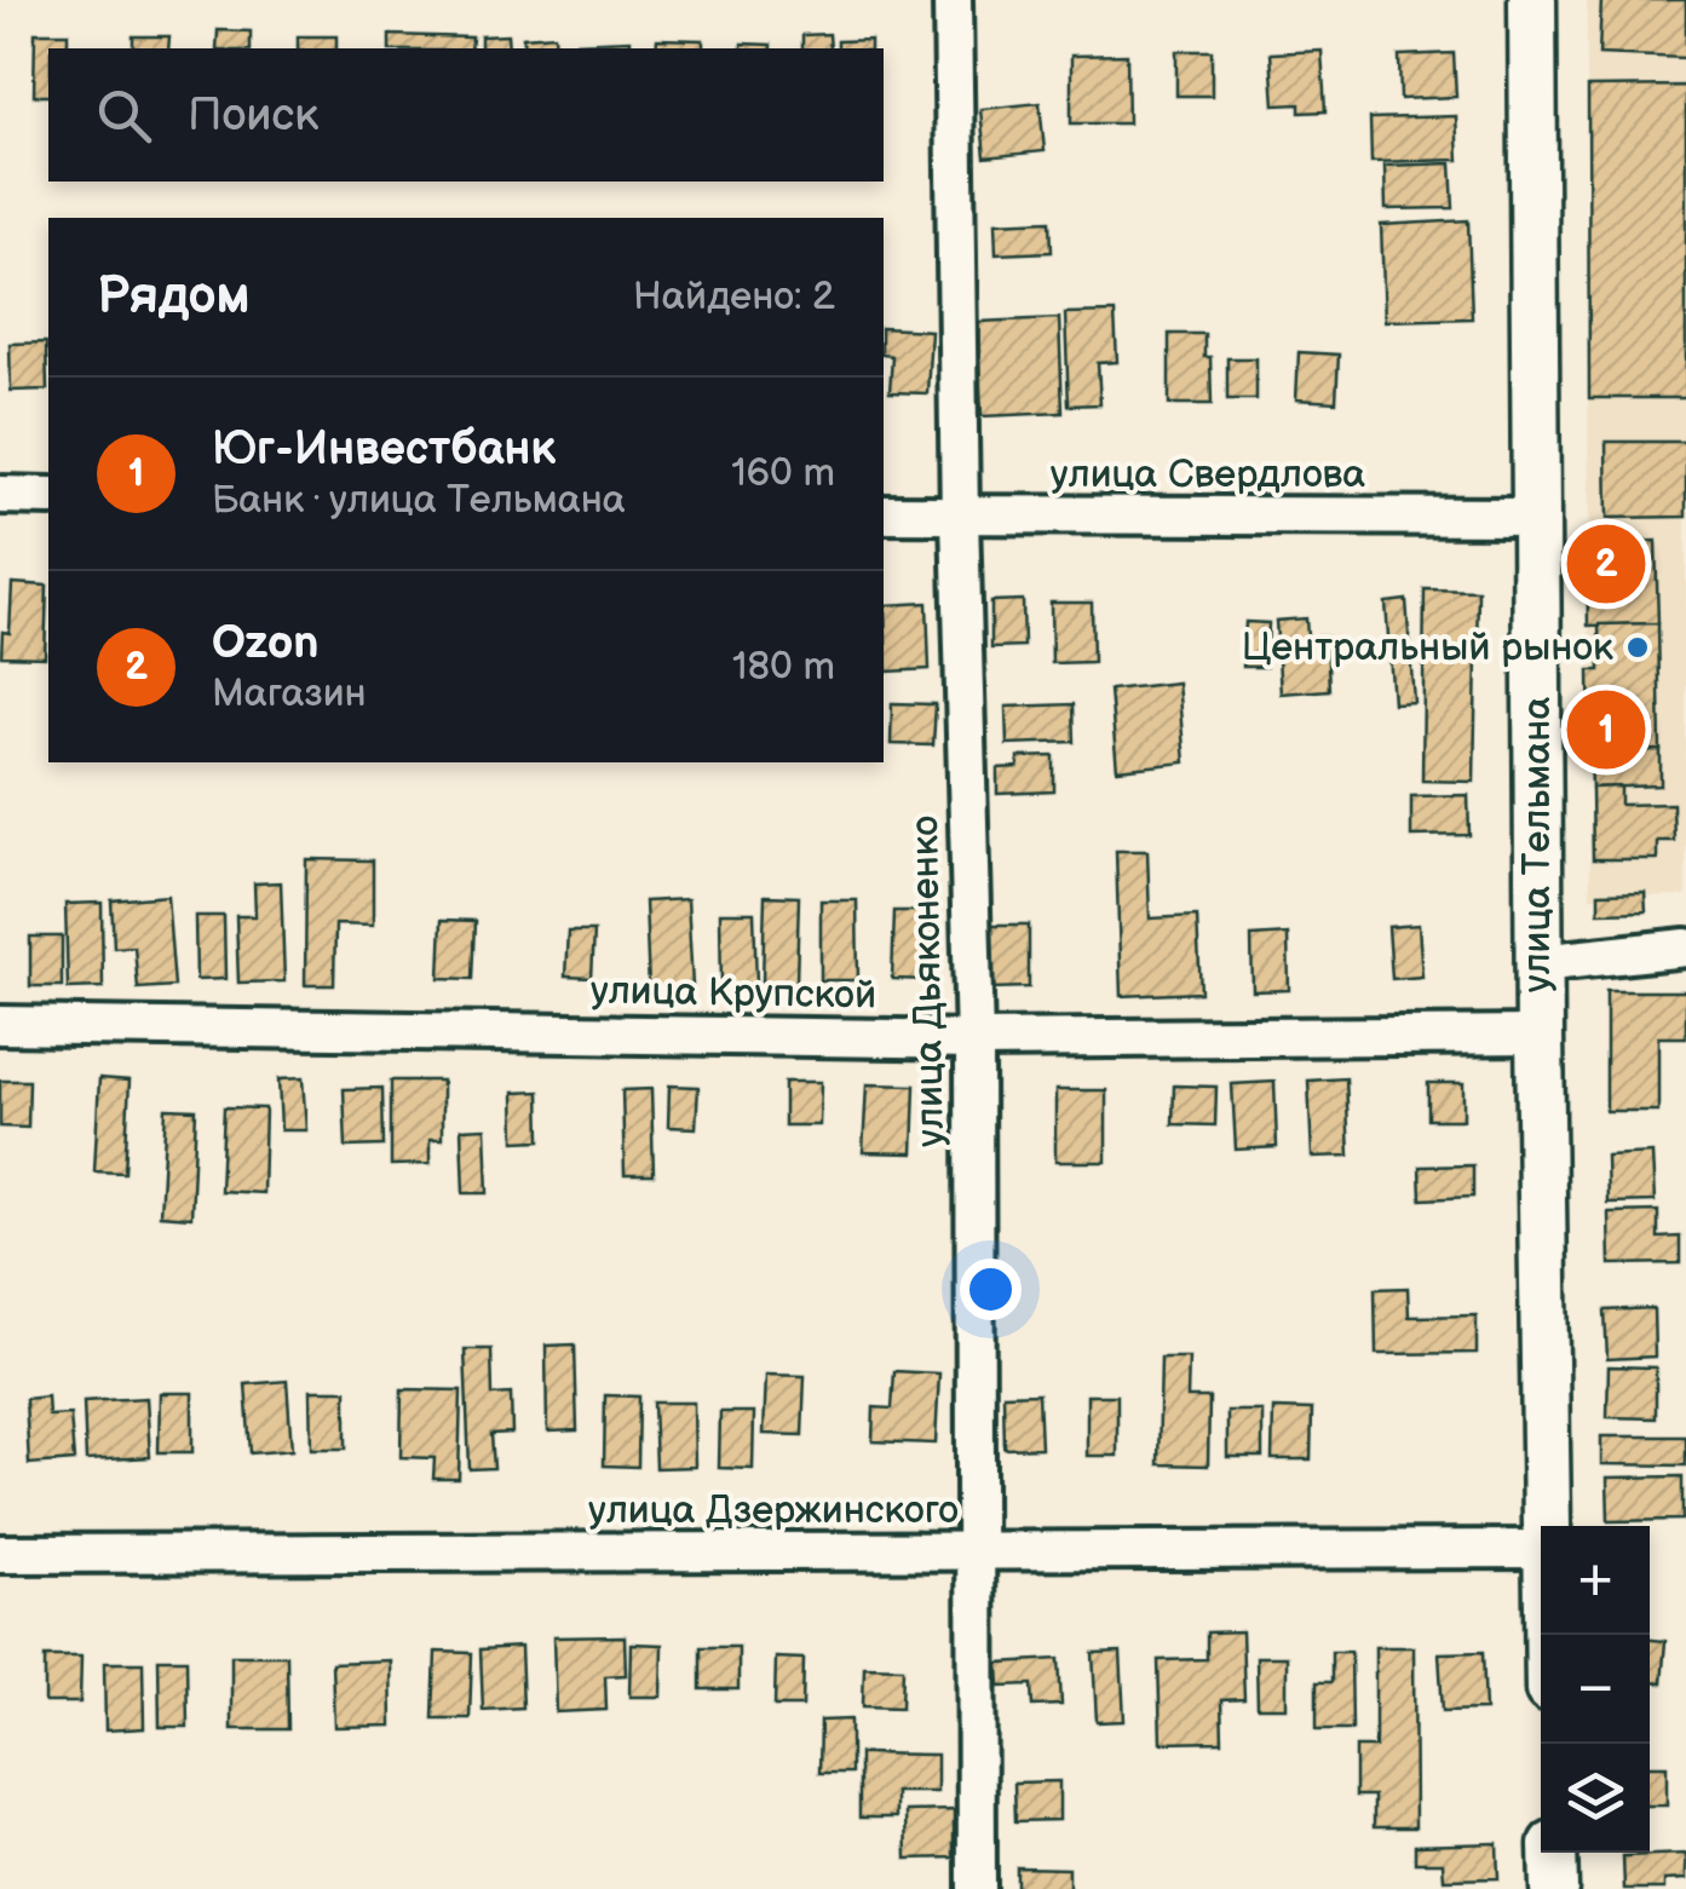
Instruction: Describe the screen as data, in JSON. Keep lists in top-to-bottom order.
{
  "streets": {
    "street": [
      "улица Свердлова",
      "улица Тельмана",
      "улица Дьяконенко",
      "улица Крупской",
      "улица Дзержинского"
    ]
  },
  "crossings": [
    ["улица Свердлова", "улица Тельмана"],
    ["улица Свердлова", "улица Дьяконенко"],
    ["улица Тельмана", "улица Крупской"],
    ["улица Дьяконенко", "улица Крупской"],
    ["улица Дьяконенко", "улица Дзержинского"]
  ],
  "places": ["Центральный рынок"],
  "page": {
    "search": "Поиск",
    "heading": ["Рядом", "Найдено: 2"],
    "list": [
      {
        "mark": "1",
        "name": "Юг-Инвестбанк",
        "note": "Банк · улица Тельмана",
        "value": "160 m"
      },
      {
        "mark": "2",
        "name": "Ozon",
        "note": "Магазин",
        "value": "180 m"
      }
    ],
    "pins": ["2", "1"],
    "map_buttons": ["+", "−"]
  }
}
